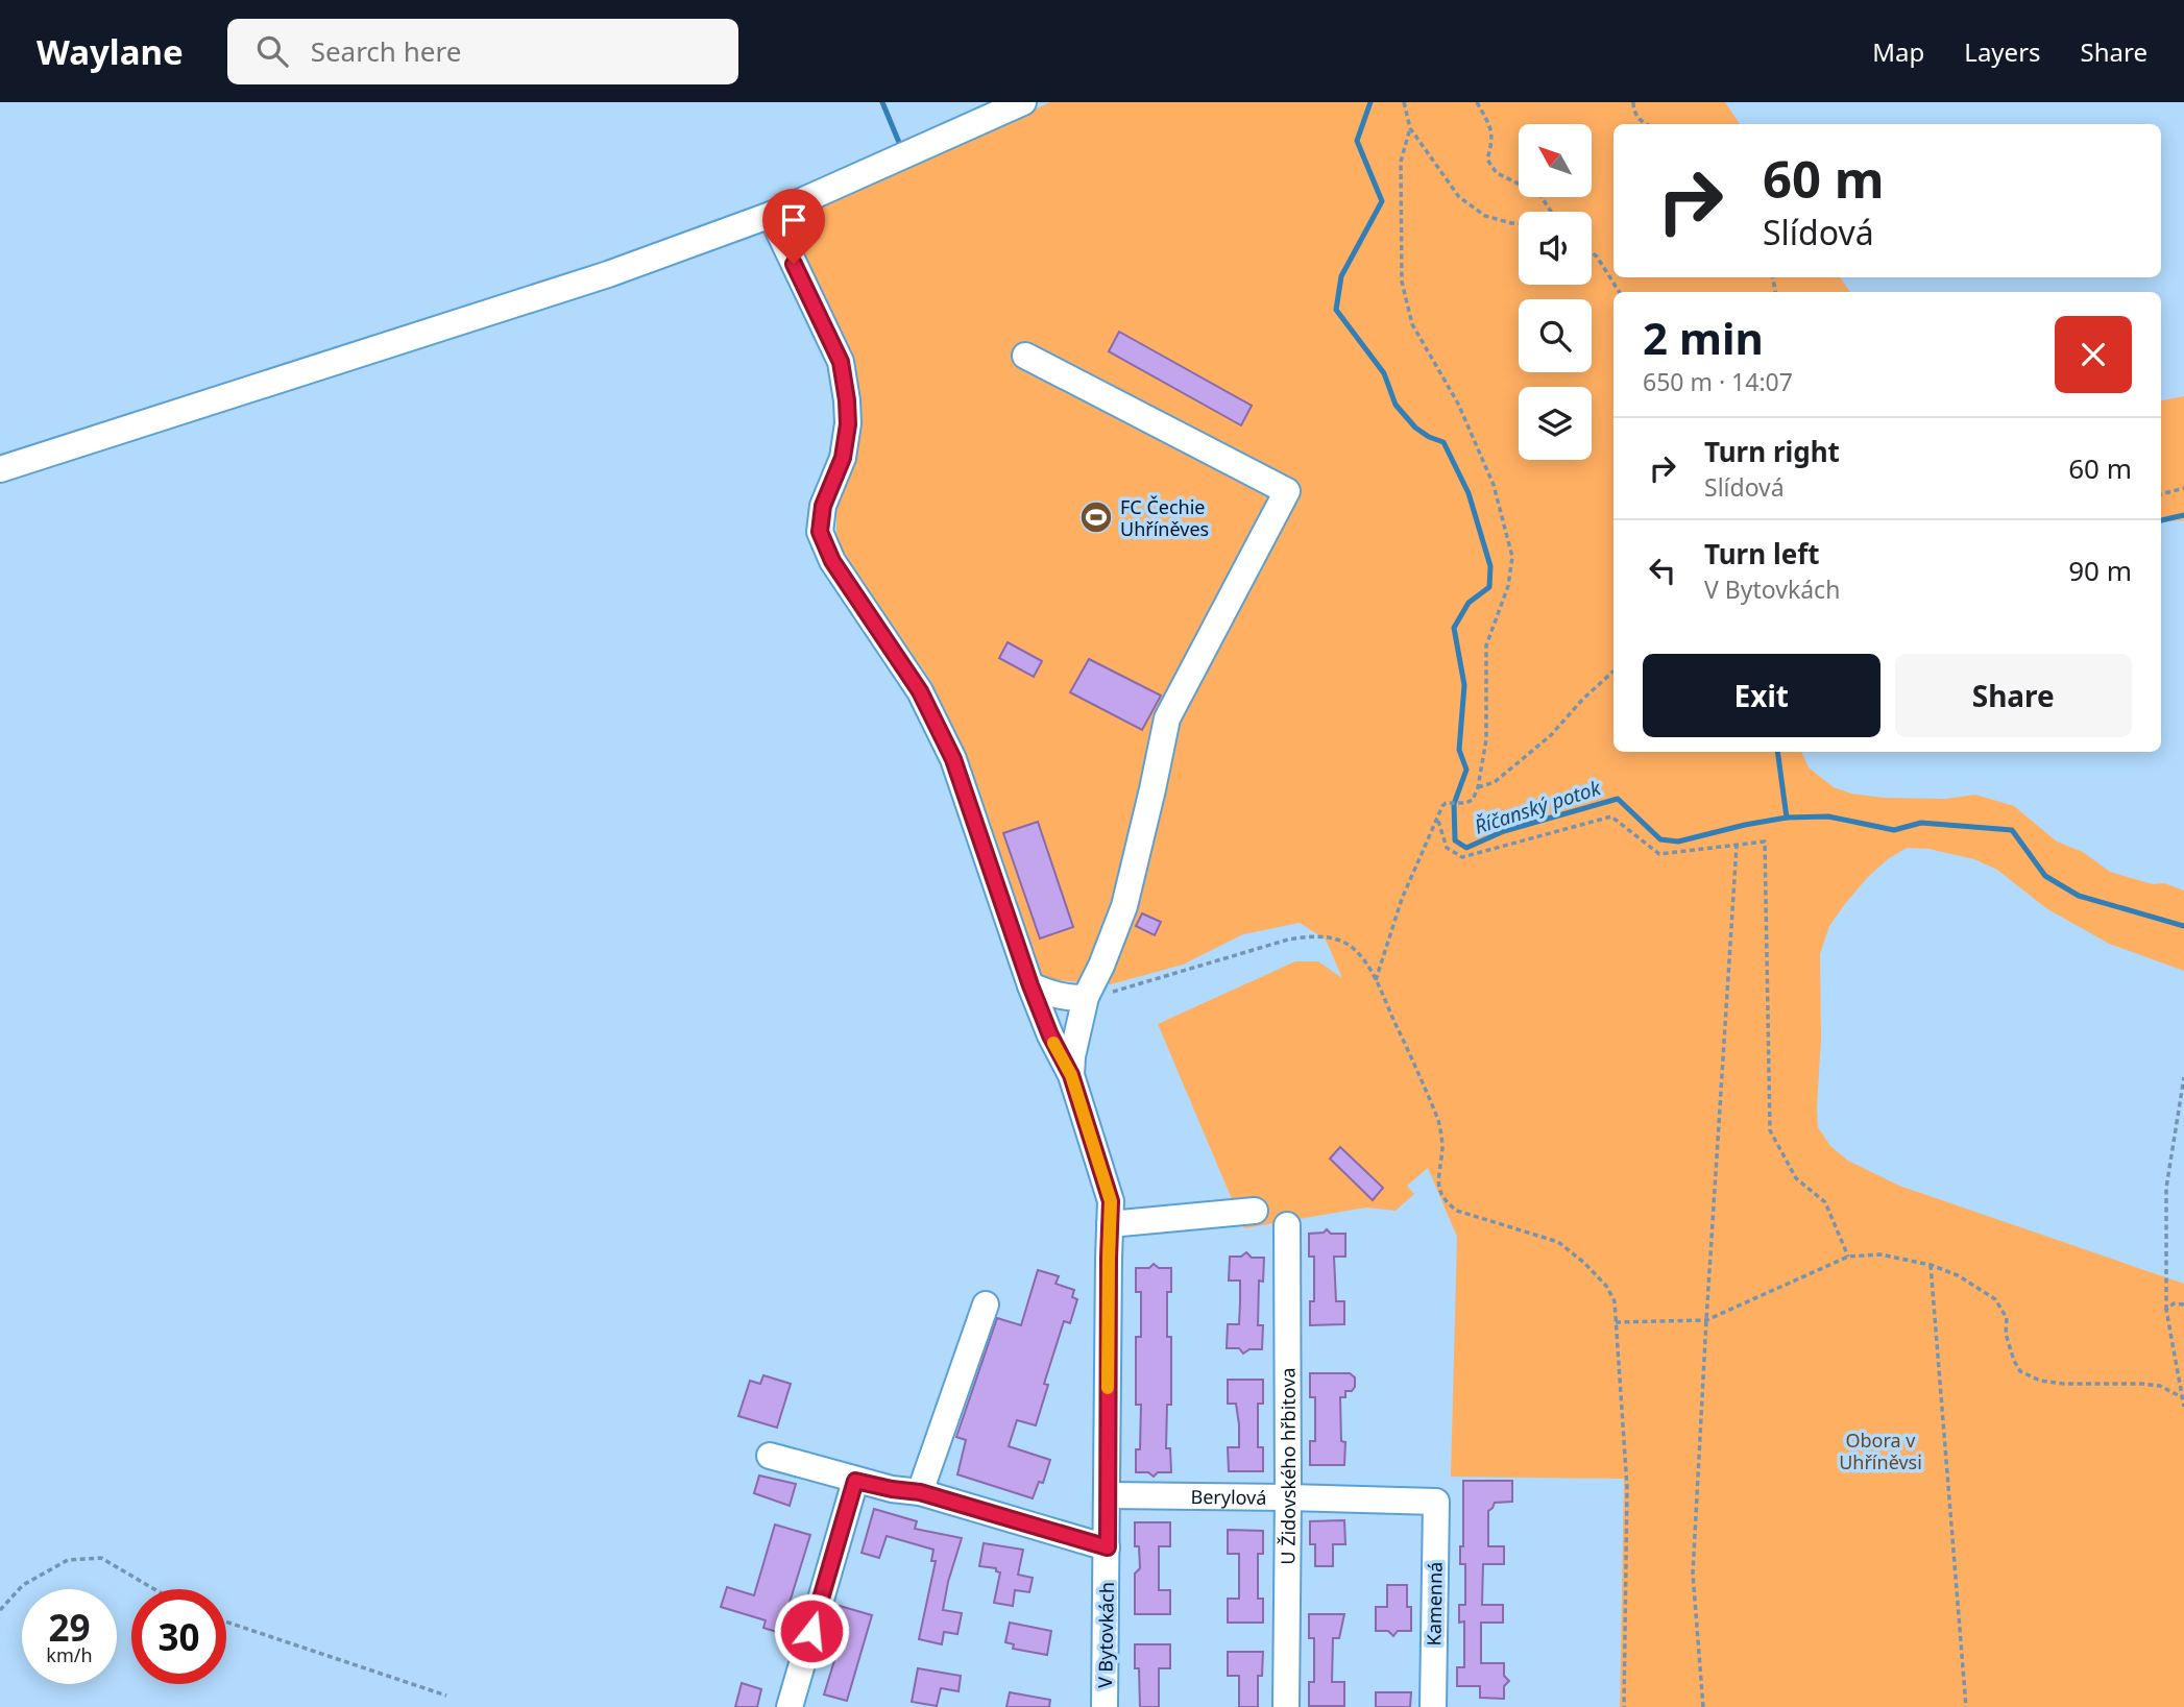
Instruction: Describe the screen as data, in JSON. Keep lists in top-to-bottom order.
{
  "streets": {
    "street": [
      "U Židovského hřbitova",
      "Berylová",
      "Kamenná",
      "V Bytovkách"
    ]
  },
  "crossings": [
    ["U Židovského hřbitova", "Berylová"],
    ["Berylová", "Kamenná"],
    ["Berylová", "V Bytovkách"]
  ],
  "water": ["Říčanský potok"],
  "parks": ["Obora v Uhříněvsi"],
  "places": {
    "sports": ["FC Čechie Uhříněves"]
  },
  "north": "top left",
  "page": {
    "header": "Waylane",
    "search": "Search here",
    "nav": ["Map", "Layers", "Share"],
    "turn": ["60 m", "Slídová"],
    "heading": ["2 min", "650 m · 14:07"],
    "list": [
      {
        "name": "Turn right",
        "note": "Slídová",
        "value": "60 m"
      },
      {
        "name": "Turn left",
        "note": "V Bytovkách",
        "value": "90 m"
      }
    ],
    "buttons": ["Exit", "Share"],
    "speed": "29 km/h",
    "limit": "30"
  }
}
